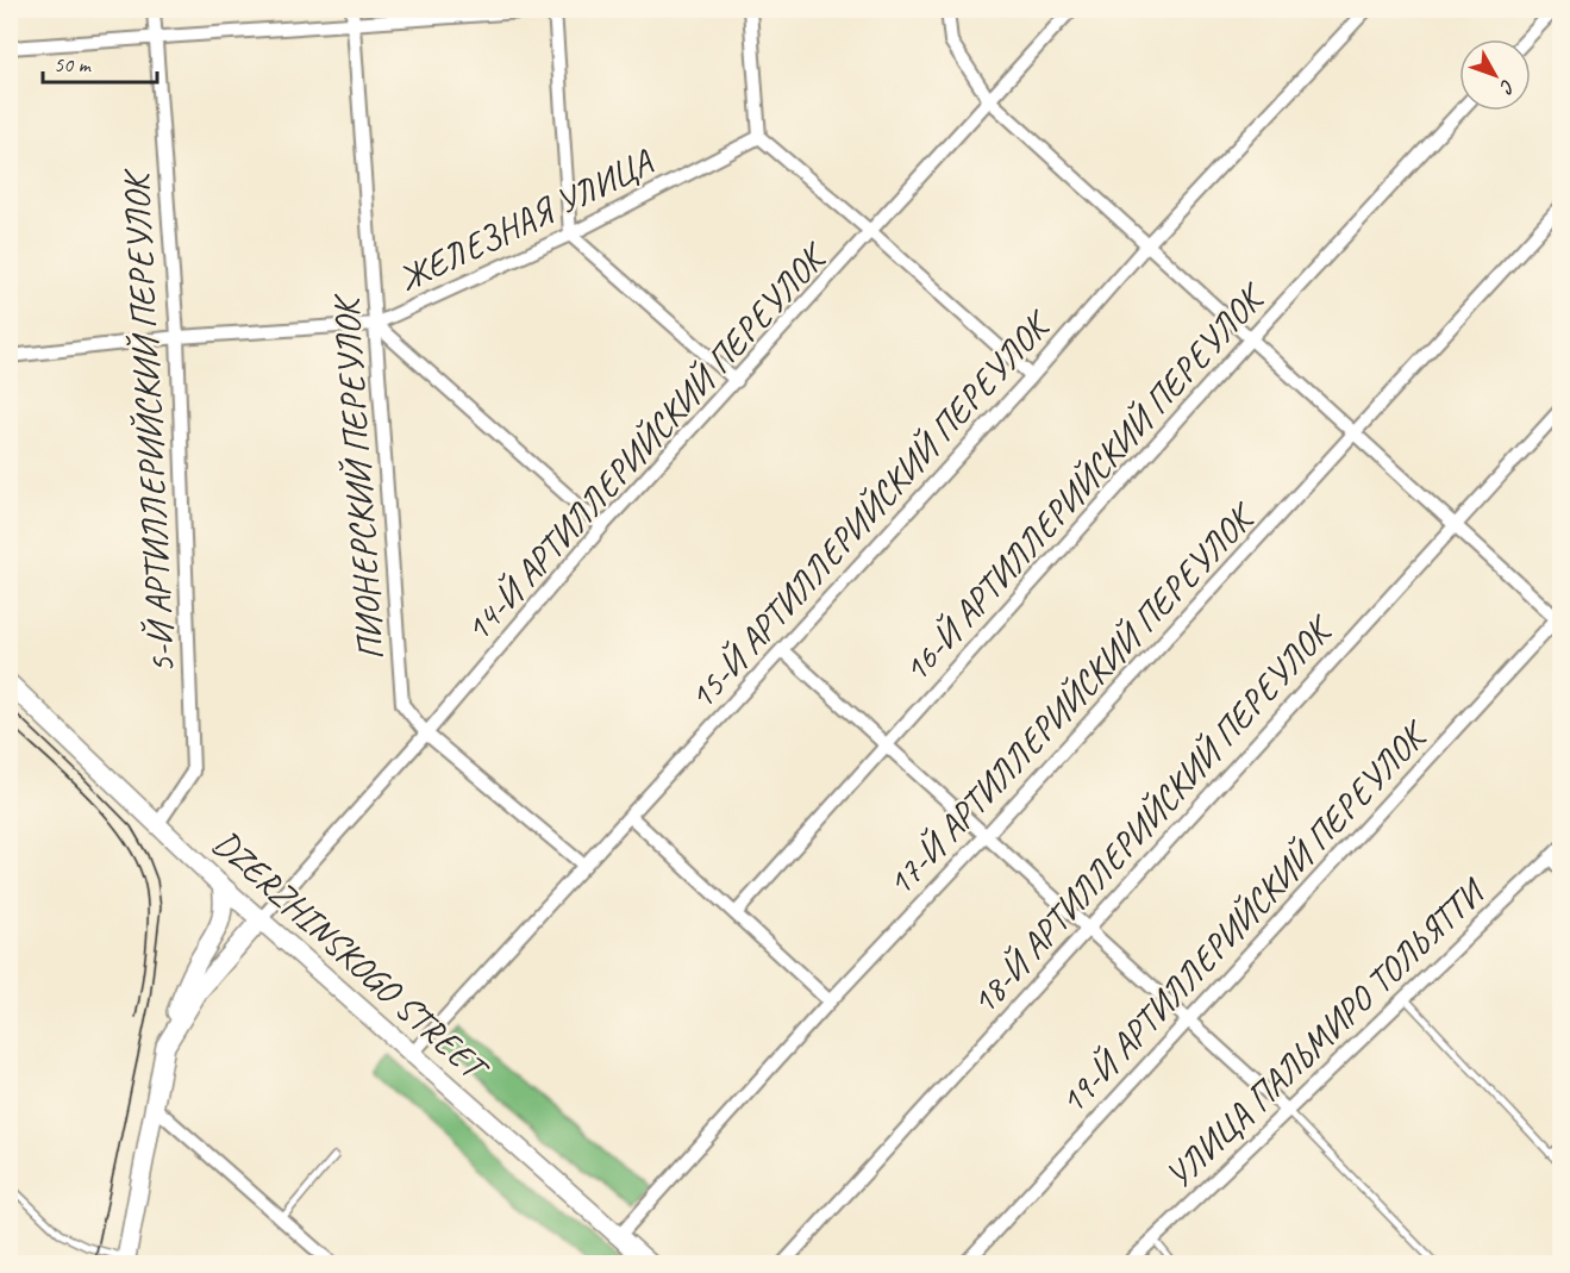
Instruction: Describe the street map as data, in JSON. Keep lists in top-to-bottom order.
{
  "streets": {
    "main road": ["DZERZHINSKOGO STREET"],
    "street": [
      "ЖЕЛЕЗНАЯ УЛИЦА",
      "5-Й АРТИЛЛЕРИЙСКИЙ ПЕРЕУЛОК",
      "14-Й АРТИЛЛЕРИЙСКИЙ ПЕРЕУЛОК",
      "ПИОНЕРСКИЙ ПЕРЕУЛОК",
      "16-Й АРТИЛЛЕРИЙСКИЙ ПЕРЕУЛОК",
      "15-Й АРТИЛЛЕРИЙСКИЙ ПЕРЕУЛОК",
      "17-Й АРТИЛЛЕРИЙСКИЙ ПЕРЕУЛОК",
      "18-Й АРТИЛЛЕРИЙСКИЙ ПЕРЕУЛОК",
      "19-Й АРТИЛЛЕРИЙСКИЙ ПЕРЕУЛОК",
      "УЛИЦА ПАЛЬМИРО ТОЛЬЯТТИ"
    ]
  },
  "crossings": [
    ["ЖЕЛЕЗНАЯ УЛИЦА", "5-Й АРТИЛЛЕРИЙСКИЙ ПЕРЕУЛОК"],
    ["ЖЕЛЕЗНАЯ УЛИЦА", "ПИОНЕРСКИЙ ПЕРЕУЛОК"],
    ["5-Й АРТИЛЛЕРИЙСКИЙ ПЕРЕУЛОК", "DZERZHINSKOGO STREET"],
    ["14-Й АРТИЛЛЕРИЙСКИЙ ПЕРЕУЛОК", "ПИОНЕРСКИЙ ПЕРЕУЛОК"],
    ["14-Й АРТИЛЛЕРИЙСКИЙ ПЕРЕУЛОК", "DZERZHINSKOGO STREET"],
    ["ПИОНЕРСКИЙ ПЕРЕУЛОК", "15-Й АРТИЛЛЕРИЙСКИЙ ПЕРЕУЛОК"],
    ["15-Й АРТИЛЛЕРИЙСКИЙ ПЕРЕУЛОК", "DZERZHINSKOGO STREET"],
    ["17-Й АРТИЛЛЕРИЙСКИЙ ПЕРЕУЛОК", "DZERZHINSKOGO STREET"]
  ],
  "scale_bar": "50 m",
  "north": "bottom right"
}
